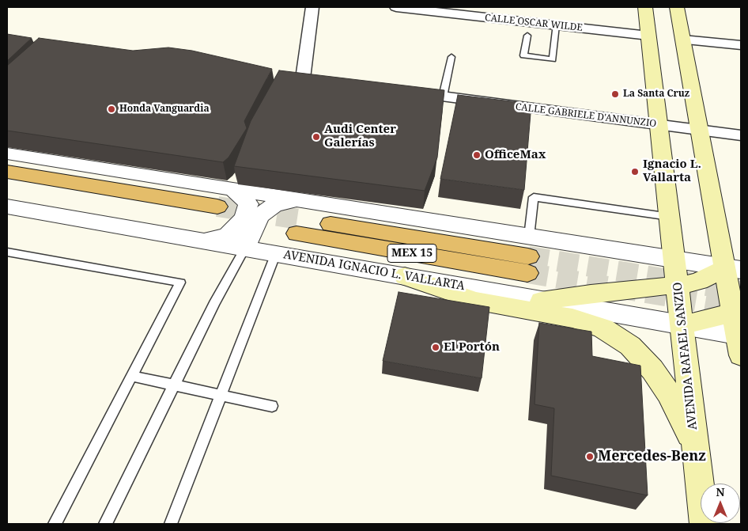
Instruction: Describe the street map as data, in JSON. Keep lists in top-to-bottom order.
{
  "streets": {
    "highway": ["MEX 15", "AVENIDA IGNACIO L. VALLARTA"],
    "main road": ["AVENIDA RAFAEL SANZIO"],
    "street": ["CALLE OSCAR WILDE", "CALLE GABRIELE D'ANNUNZIO"]
  },
  "crossings": [
    ["CALLE OSCAR WILDE", "AVENIDA RAFAEL SANZIO"],
    ["CALLE GABRIELE D'ANNUNZIO", "AVENIDA RAFAEL SANZIO"],
    ["AVENIDA IGNACIO L. VALLARTA", "AVENIDA RAFAEL SANZIO"]
  ],
  "places": [
    "La Santa Cruz",
    "Honda Vanguardia",
    "Audi Center Galerías",
    "OfficeMax",
    "Ignacio L. Vallarta",
    "El Portón",
    "Mercedes-Benz"
  ],
  "north": "top"
}
